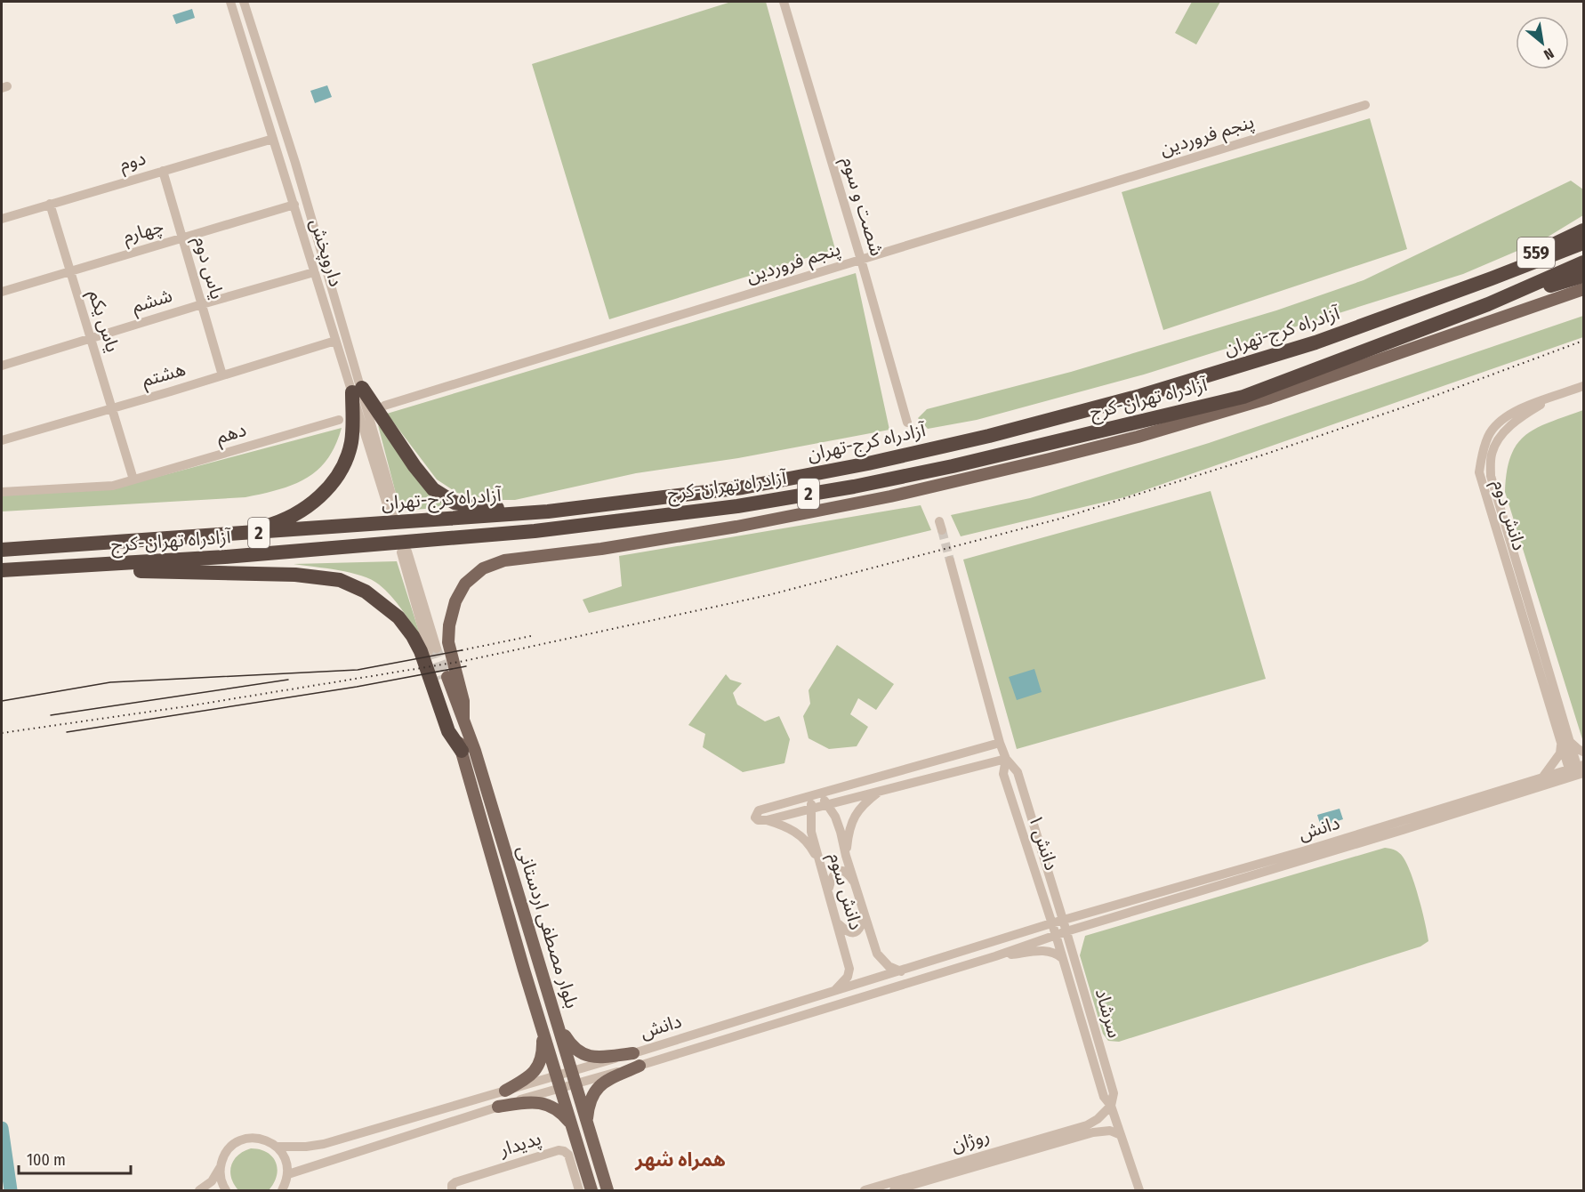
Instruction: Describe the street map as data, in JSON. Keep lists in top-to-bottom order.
{
  "streets": {
    "highway": [
      "559",
      "آزادراه کرج-تهران",
      "آزادراه تهران-کرج",
      "2"
    ],
    "main road": ["بلوار مصطفی اردستانی"],
    "street": [
      "پنجم فروردین",
      "دوم",
      "شصت و سوم",
      "چهارم",
      "داروپخش",
      "یاس دوم",
      "ششم",
      "یاس یکم",
      "هشتم",
      "دهم",
      "دانش دوم",
      "دانش",
      "دانش ۱",
      "دانش سوم",
      "سرشاد",
      "روژان",
      "پدیدار"
    ]
  },
  "crossings": [
    ["پنجم فروردین", "شصت و سوم"],
    ["دوم", "داروپخش"],
    ["دوم", "یاس دوم"],
    ["دوم", "یاس یکم"],
    ["چهارم", "داروپخش"],
    ["چهارم", "یاس دوم"],
    ["چهارم", "یاس یکم"],
    ["داروپخش", "ششم"],
    ["داروپخش", "هشتم"],
    ["559", "آزادراه کرج-تهران"],
    ["یاس دوم", "ششم"],
    ["یاس دوم", "هشتم"],
    ["ششم", "یاس یکم"],
    ["یاس یکم", "هشتم"],
    ["یاس یکم", "دهم"],
    ["دانش دوم", "دانش"],
    ["دانش", "دانش ۱"],
    ["دانش", "دانش سوم"],
    ["دانش", "بلوار مصطفی اردستانی"],
    ["دانش", "سرشاد"],
    ["دانش ۱", "سرشاد"]
  ],
  "districts": ["همراه شهر"],
  "scale_bar": "100 m",
  "north": "bottom right"
}
